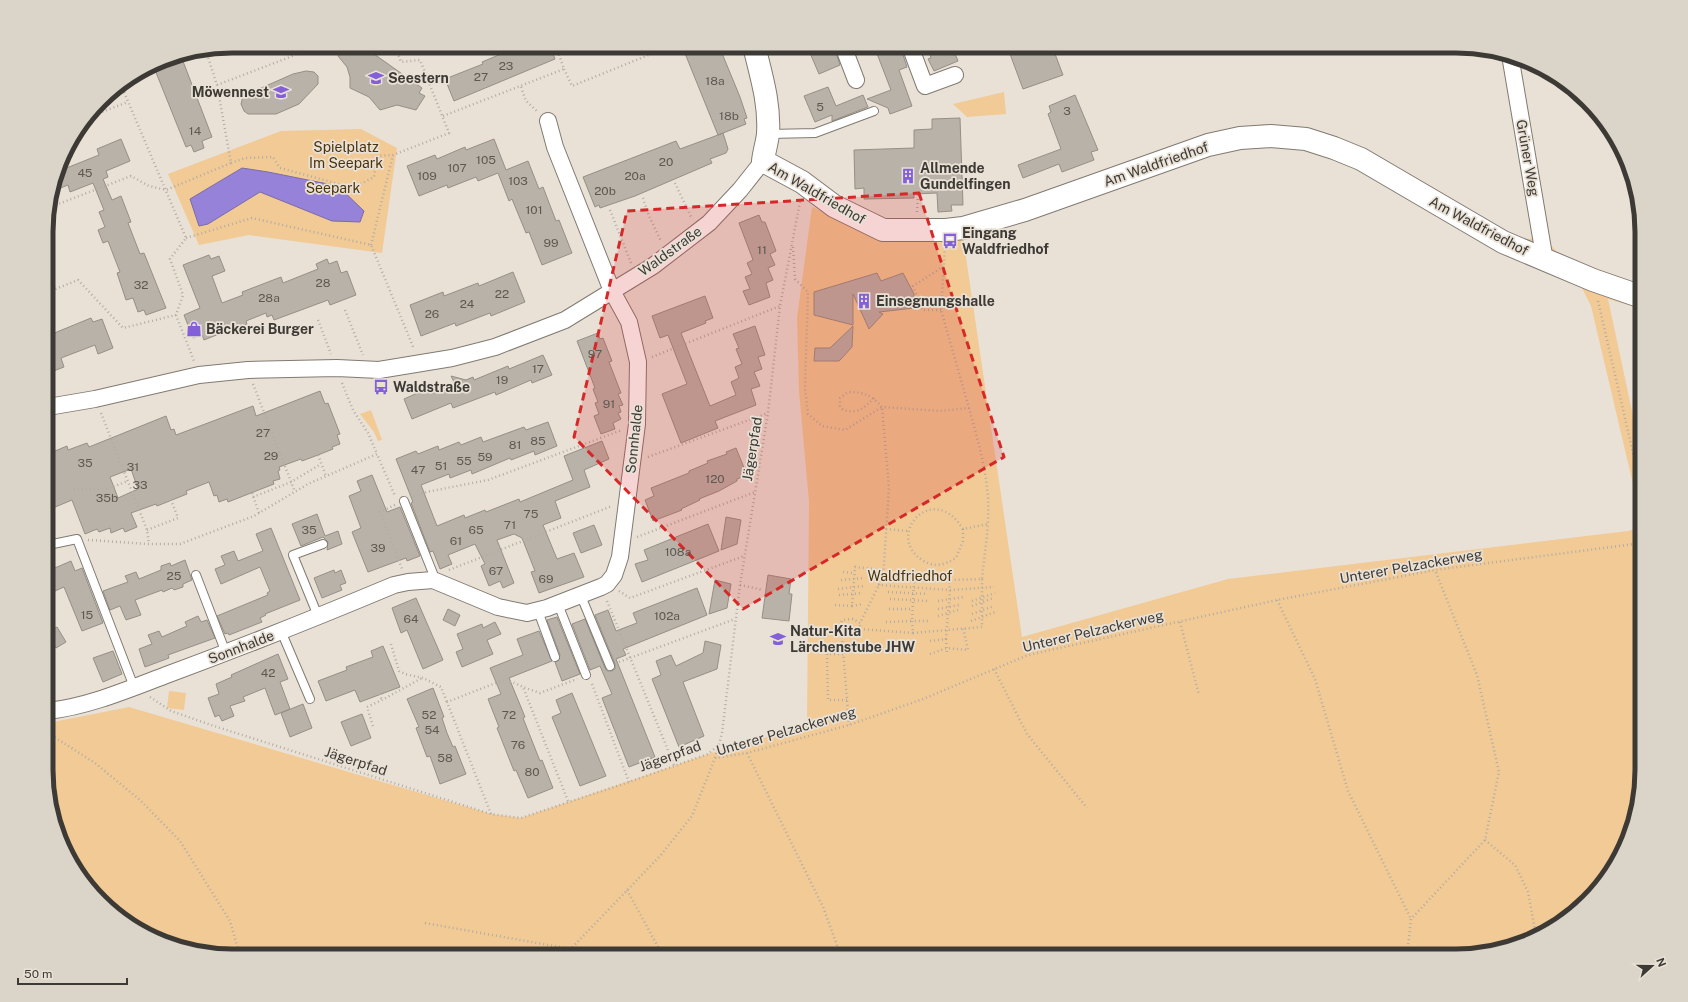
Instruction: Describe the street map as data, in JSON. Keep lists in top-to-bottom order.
{
  "streets": {
    "street": [
      "Grüner Weg",
      "Am Waldfriedhof",
      "Waldstraße",
      "Sonnhalde"
    ],
    "path": ["Jägerpfad", "Unterer Pelzackerweg"]
  },
  "crossings": [
    ["Grüner Weg", "Am Waldfriedhof"],
    ["Am Waldfriedhof", "Waldstraße"],
    ["Am Waldfriedhof", "Jägerpfad"],
    ["Waldstraße", "Sonnhalde"],
    ["Sonnhalde", "Jägerpfad"]
  ],
  "parks": ["Spielplatz Im Seepark", "Seepark", "Waldfriedhof"],
  "places": {
    "school or university": ["Seestern", "Möwennest", "Natur-Kita Lärchenstube JHW"],
    "building": ["Allmende Gundelfingen", "Einsegnungshalle"],
    "bus stop": ["Eingang Waldfriedhof", "Waldstraße"],
    "shop": ["Bäckerei Burger"]
  },
  "house_numbers": [
    "23",
    "27",
    "18a",
    "5",
    "3",
    "18b",
    "14",
    "105",
    "20",
    "107",
    "45",
    "109",
    "20a",
    "103",
    "20b",
    "101",
    "99",
    "11",
    "28",
    "32",
    "22",
    "28a",
    "24",
    "26",
    "97",
    "17",
    "19",
    "91",
    "27",
    "85",
    "81",
    "29",
    "59",
    "55",
    "35",
    "51",
    "31",
    "47",
    "120",
    "33",
    "35b",
    "75",
    "71",
    "35",
    "65",
    "61",
    "39",
    "108a",
    "67",
    "25",
    "69",
    "15",
    "102a",
    "64",
    "42",
    "52",
    "72",
    "54",
    "76",
    "58",
    "80"
  ],
  "scale_bar": "50 m",
  "north": "right"
}
